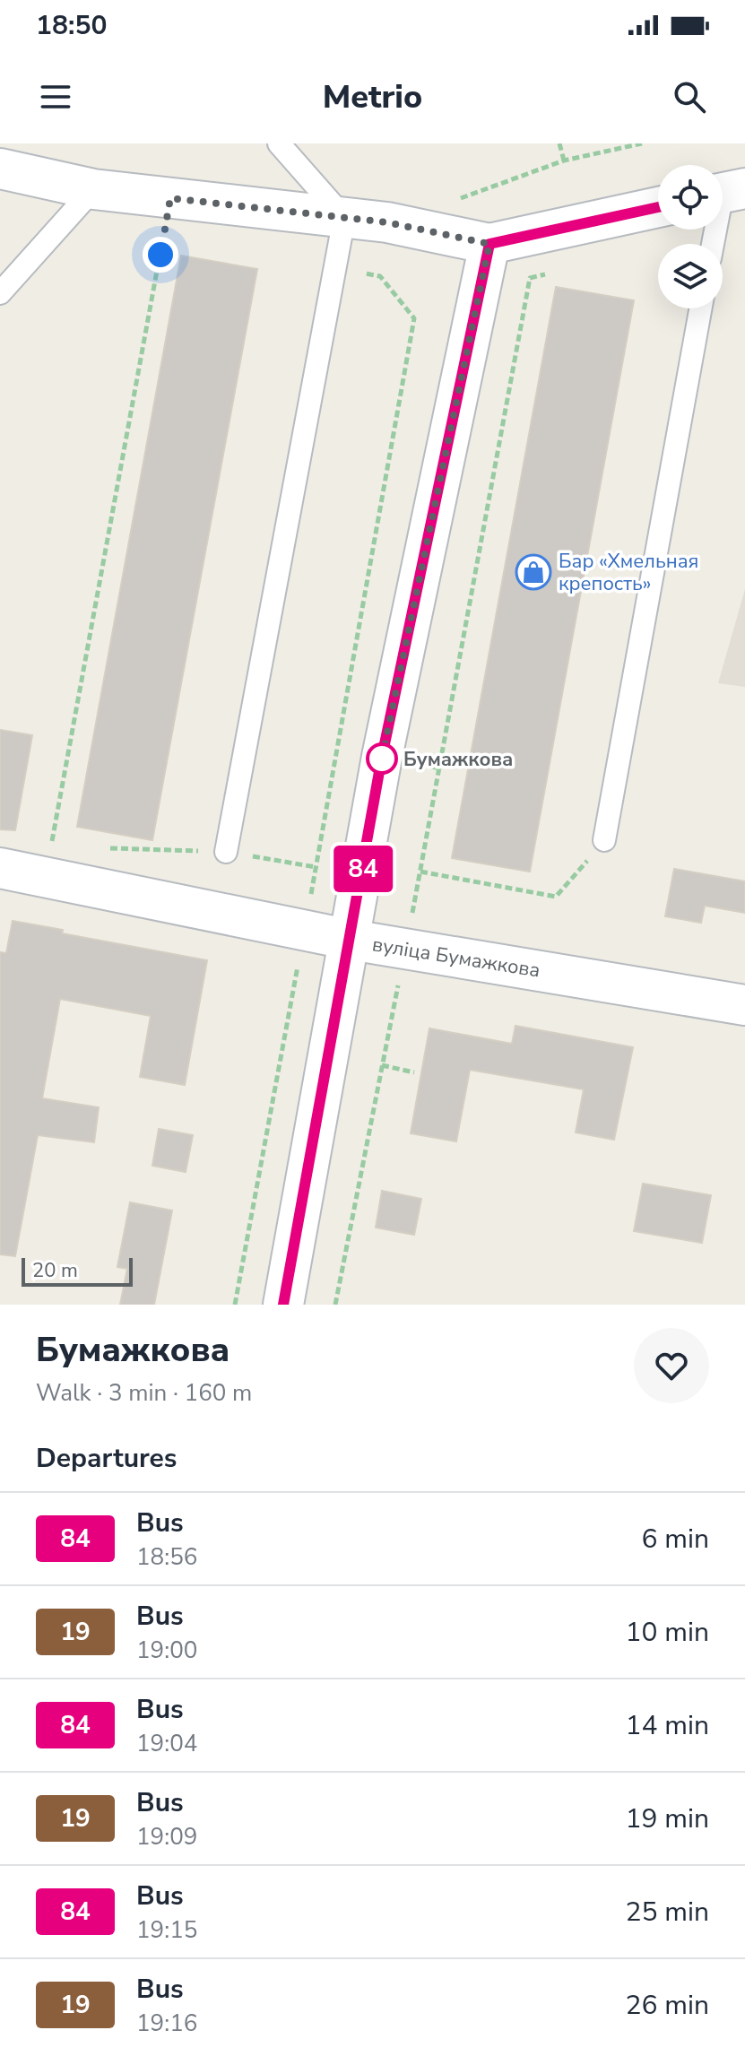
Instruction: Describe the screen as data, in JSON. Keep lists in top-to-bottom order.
{
  "streets": {
    "street": ["вуліца Бумажкова"]
  },
  "places": {
    "shop": ["Бар «Хмельная крепость»"],
    "other": ["Бумажкова"]
  },
  "lines": ["bus line 84"],
  "scale_bar": "20 m",
  "page": {
    "status": "18:50",
    "header": "Metrio",
    "on_map": "84",
    "scale": "20 m",
    "heading": [
      ["Бумажкова", "Walk · 3 min · 160 m"],
      "Departures"
    ],
    "list": [
      {
        "mark": "84",
        "name": "Bus",
        "note": "18:56",
        "value": "6 min"
      },
      {
        "mark": "19",
        "name": "Bus",
        "note": "19:00",
        "value": "10 min"
      },
      {
        "mark": "84",
        "name": "Bus",
        "note": "19:04",
        "value": "14 min"
      },
      {
        "mark": "19",
        "name": "Bus",
        "note": "19:09",
        "value": "19 min"
      },
      {
        "mark": "84",
        "name": "Bus",
        "note": "19:15",
        "value": "25 min"
      },
      {
        "mark": "19",
        "name": "Bus",
        "note": "19:16",
        "value": "26 min"
      }
    ]
  }
}
